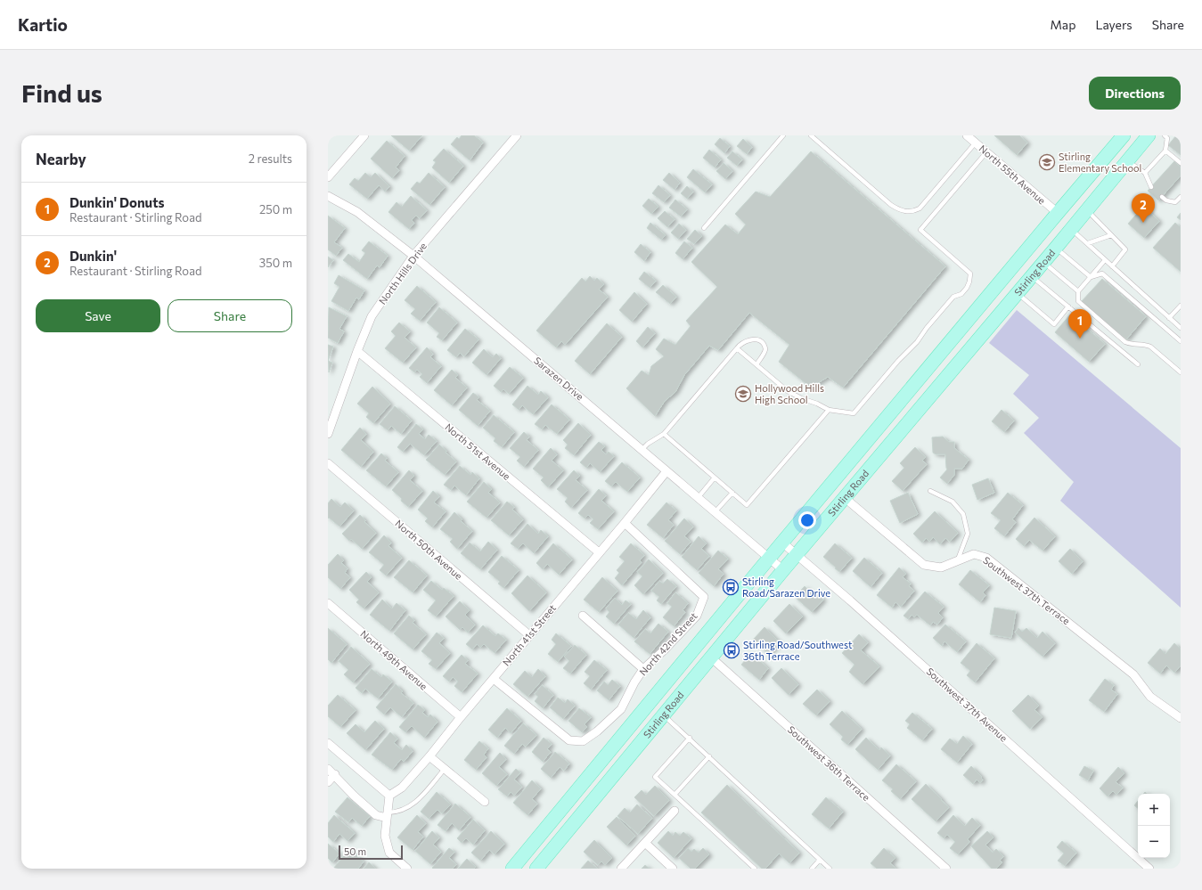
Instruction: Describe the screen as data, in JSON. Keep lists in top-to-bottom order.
{
  "streets": {
    "main road": ["Stirling Road"],
    "street": [
      "North 55th Avenue",
      "North Hills Drive",
      "Sarazen Drive",
      "North 51st Avenue",
      "North 50th Avenue",
      "Southwest 37th Terrace",
      "North 41st Street",
      "North 42nd Street",
      "North 49th Avenue",
      "Southwest 37th Avenue",
      "Southwest 36th Terrace"
    ]
  },
  "crossings": [
    ["North 55th Avenue", "Stirling Road"],
    ["Stirling Road", "Sarazen Drive"],
    ["Stirling Road", "Southwest 37th Terrace"],
    ["Stirling Road", "Southwest 37th Avenue"],
    ["Stirling Road", "Southwest 36th Terrace"],
    ["North Hills Drive", "Sarazen Drive"],
    ["North Hills Drive", "North 51st Avenue"],
    ["Sarazen Drive", "North 41st Street"],
    ["North 51st Avenue", "North 41st Street"],
    ["North 50th Avenue", "North 41st Street"],
    ["North 41st Street", "North 42nd Street"],
    ["North 41st Street", "North 49th Avenue"]
  ],
  "places": {
    "school or university": ["Stirling Elementary School", "Hollywood Hills High School"],
    "bus stop": ["Stirling Road/Sarazen Drive", "Stirling Road/Southwest 36th Terrace"]
  },
  "scale_bar": "50 m",
  "page": {
    "header": "Kartio",
    "nav": ["Map", "Layers", "Share"],
    "buttons": [
      "Directions",
      ["Save", "Share"]
    ],
    "title": "Find us",
    "heading": ["Nearby", "2 results"],
    "list": [
      {
        "mark": "1",
        "name": "Dunkin' Donuts",
        "note": "Restaurant · Stirling Road",
        "value": "250 m"
      },
      {
        "mark": "2",
        "name": "Dunkin'",
        "note": "Restaurant · Stirling Road",
        "value": "350 m"
      }
    ],
    "pins": ["2", "1"],
    "map_buttons": ["+", "−"],
    "scale": "50 m"
  }
}
